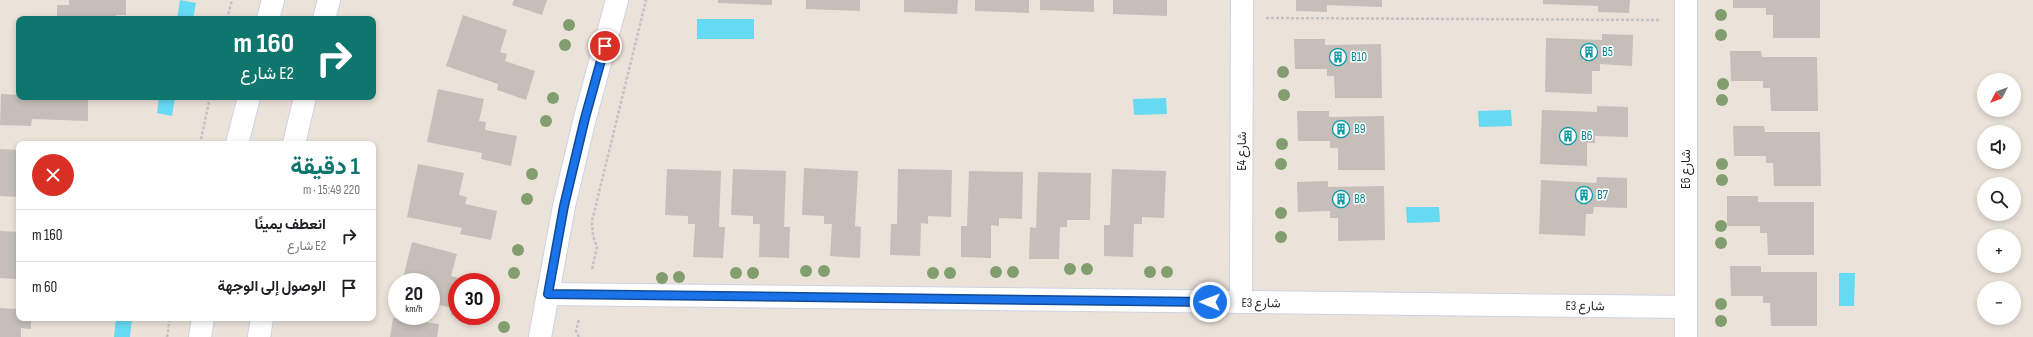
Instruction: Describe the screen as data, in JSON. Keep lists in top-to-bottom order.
{
  "streets": {
    "street": ["E4 شارع", "E6 شارع", "E3 شارع"]
  },
  "crossings": [
    ["E4 شارع", "E3 شارع"],
    ["E6 شارع", "E3 شارع"]
  ],
  "places": {
    "building": [
      "B5",
      "B10",
      "B9",
      "B6",
      "B7",
      "B8"
    ]
  },
  "north": "bottom left",
  "page": {
    "turn": ["160 m", "E2 شارع"],
    "map_buttons": ["+", "−"],
    "heading": ["1 دقيقة", "220 m · 15:49"],
    "list": [
      {
        "name": "انعطف يمينًا",
        "note": "E2 شارع",
        "value": "160 m"
      },
      {
        "name": "الوصول إلى الوجهة",
        "value": "60 m"
      }
    ],
    "speed": "20 km/h",
    "limit": "30"
  }
}
